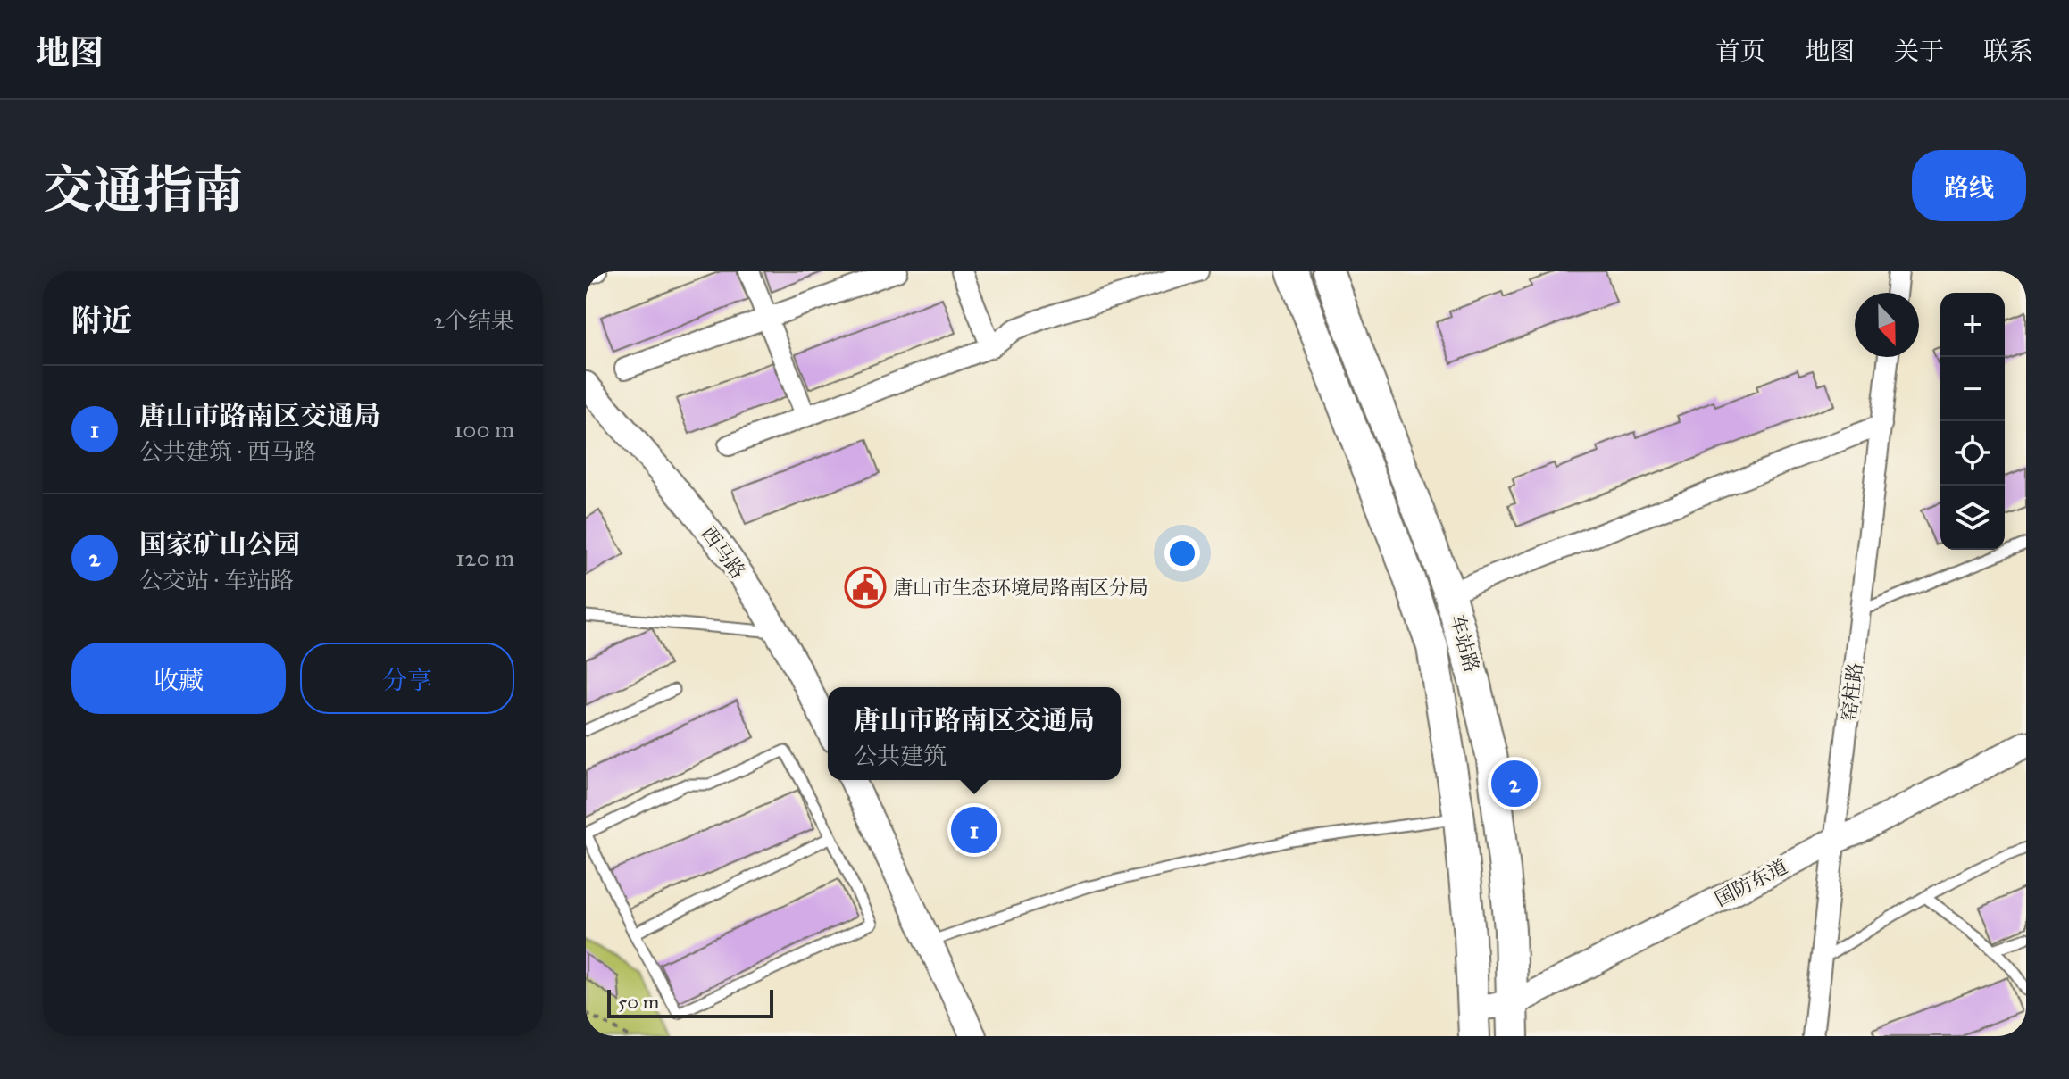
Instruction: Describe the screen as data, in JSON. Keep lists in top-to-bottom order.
{
  "streets": {
    "main road": ["车站路"],
    "street": ["西马路", "窑柱路", "国防东道"]
  },
  "crossings": [
    ["车站路", "国防东道"],
    ["窑柱路", "国防东道"]
  ],
  "places": {
    "public building": ["唐山市生态环境局路南区分局"]
  },
  "scale_bar": "50 m",
  "north": "bottom",
  "page": {
    "header": "地图",
    "nav": [
      "首页",
      "地图",
      "关于",
      "联系"
    ],
    "title": "交通指南",
    "buttons": [
      "路线",
      ["收藏", "分享"]
    ],
    "heading": ["附近", "2个结果"],
    "map_buttons": ["+", "−"],
    "list": [
      {
        "mark": "1",
        "name": "唐山市路南区交通局",
        "note": "公共建筑 · 西马路",
        "value": "100 m"
      },
      {
        "mark": "2",
        "name": "国家矿山公园",
        "note": "公交站 · 车站路",
        "value": "120 m"
      }
    ],
    "popup": ["唐山市路南区交通局", "公共建筑"],
    "pins": ["2", "1"],
    "scale": "50 m"
  }
}
